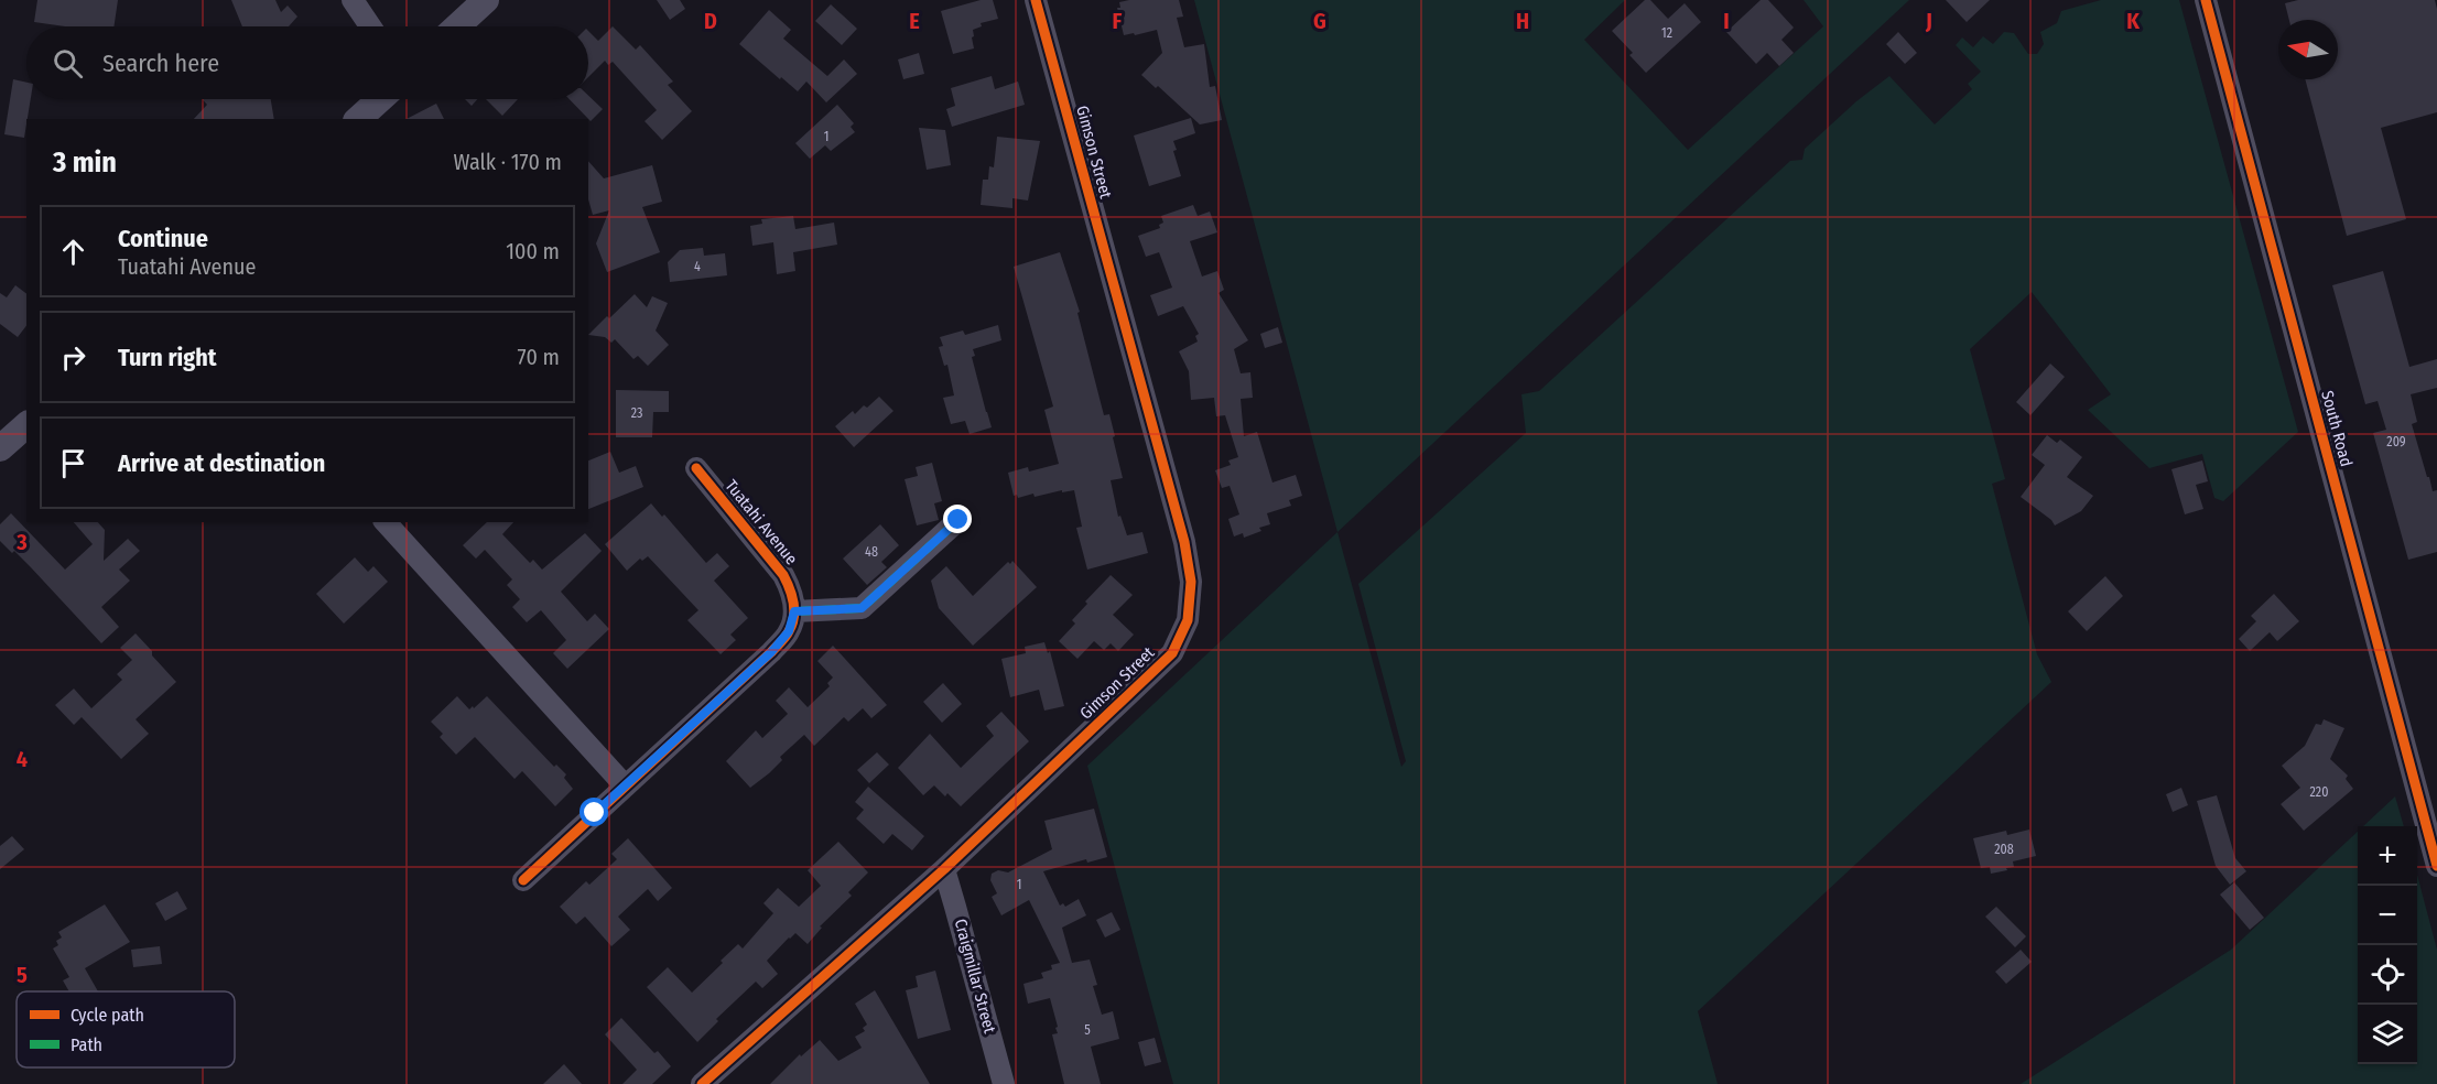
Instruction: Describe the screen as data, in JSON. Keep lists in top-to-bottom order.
{
  "streets": {
    "street": [
      "Gimson Street",
      "South Road",
      "Tuatahi Avenue",
      "Craigmillar Street"
    ]
  },
  "crossings": [
    ["Gimson Street", "Craigmillar Street"]
  ],
  "house_numbers": [
    "12",
    "1",
    "4",
    "23",
    "209",
    "48",
    "220",
    "208",
    "1",
    "5"
  ],
  "legend": ["Cycle path", "Path"],
  "north": "left",
  "page": {
    "search": "Search here",
    "heading": ["3 min", "Walk · 170 m"],
    "list": [
      ["Continue", "Tuatahi Avenue", "100 m"],
      ["Turn right", "70 m"],
      "Arrive at destination"
    ],
    "map_buttons": ["+", "−"]
  },
  "grid": {
    "columns": [
      "D",
      "E",
      "F",
      "G",
      "H",
      "I",
      "J",
      "K"
    ],
    "rows": ["3", "4", "5"]
  }
}
